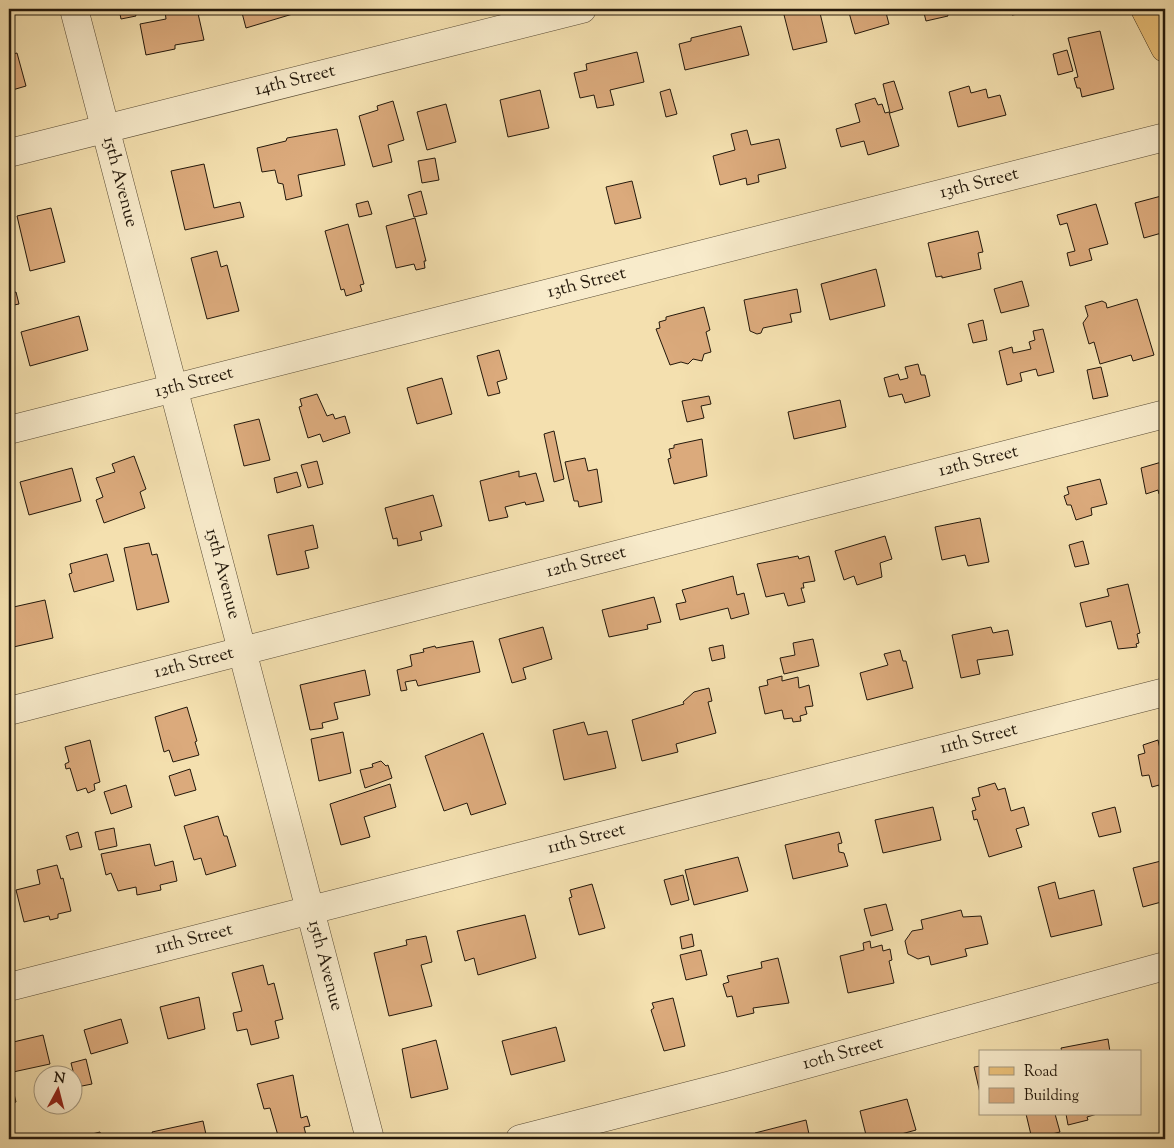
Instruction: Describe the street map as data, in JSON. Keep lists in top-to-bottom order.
{
  "streets": {
    "street": [
      "14th Street",
      "15th Avenue",
      "13th Street",
      "12th Street",
      "11th Street",
      "10th Street"
    ]
  },
  "crossings": [
    ["14th Street", "15th Avenue"],
    ["15th Avenue", "13th Street"],
    ["15th Avenue", "12th Street"],
    ["15th Avenue", "11th Street"]
  ],
  "legend": ["Road", "Building"],
  "north": "top"
}
